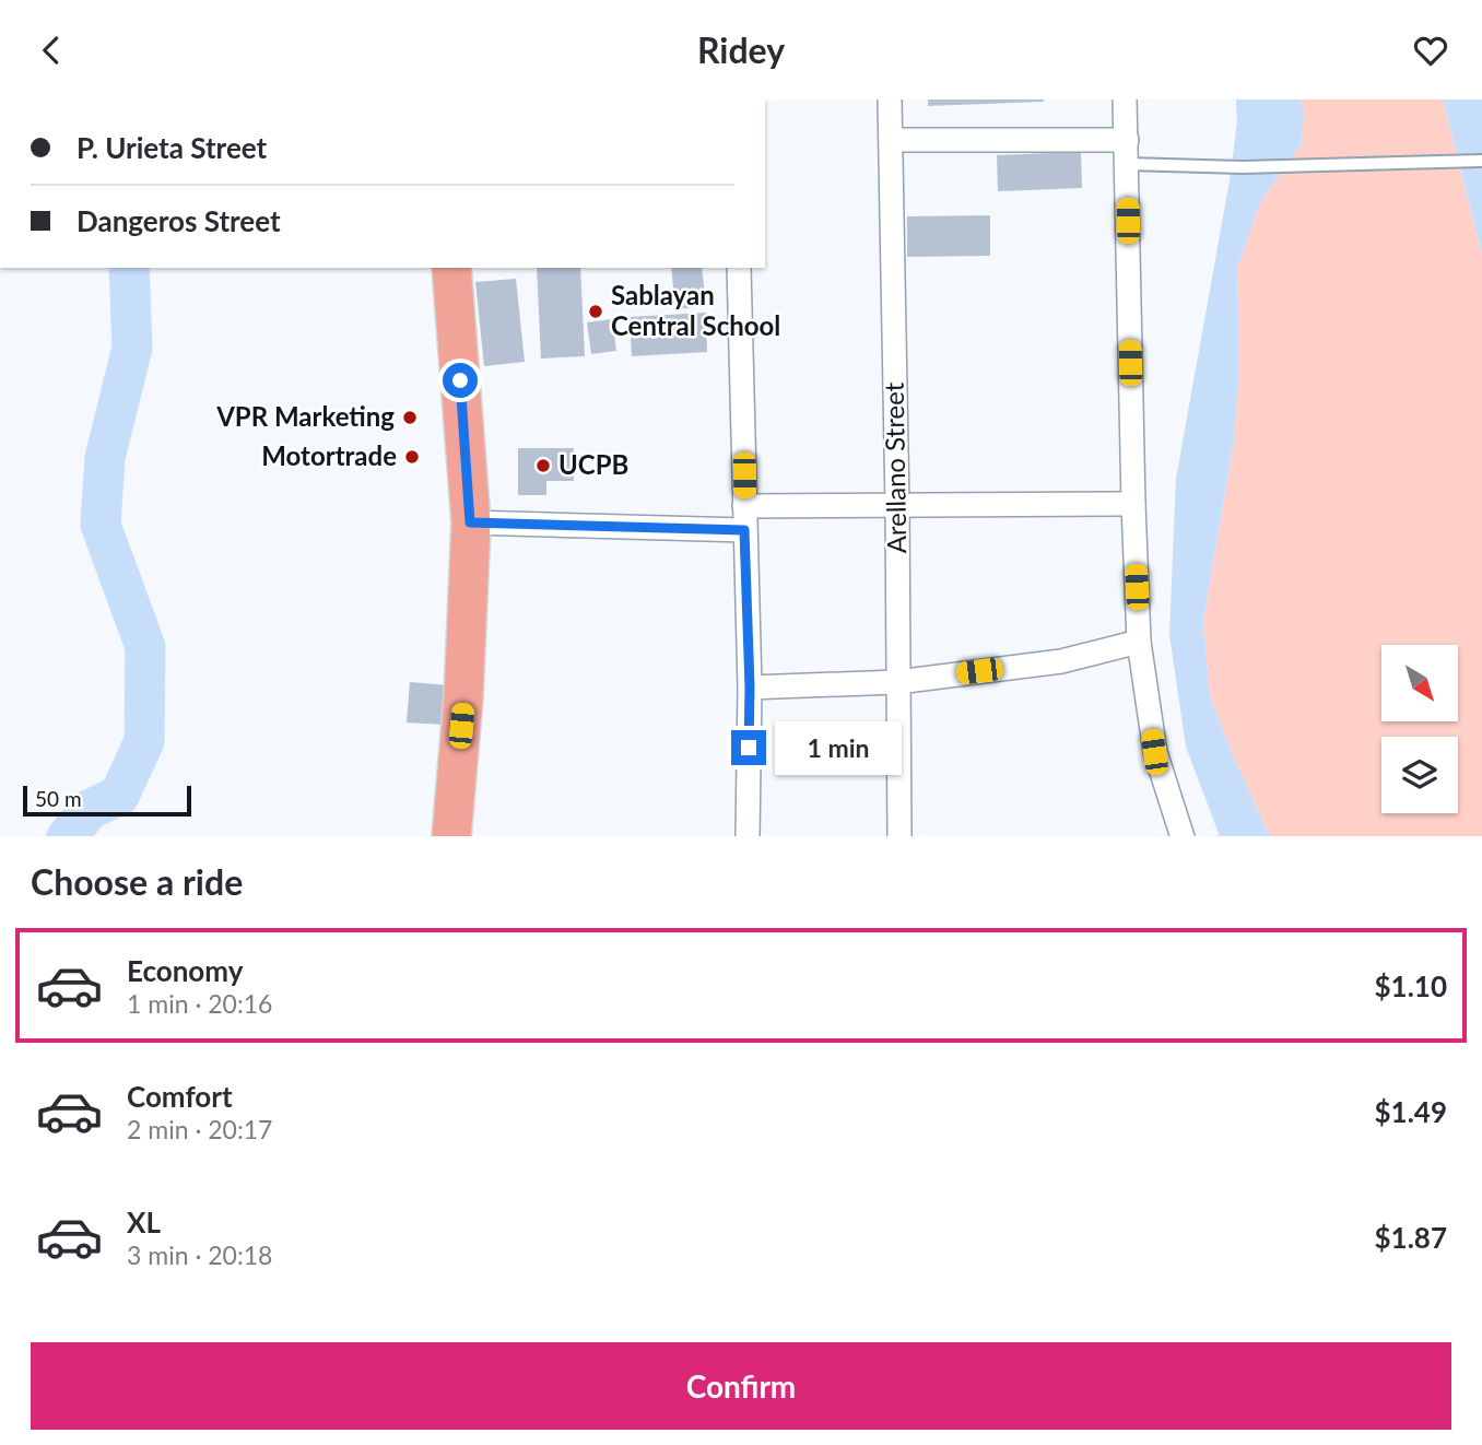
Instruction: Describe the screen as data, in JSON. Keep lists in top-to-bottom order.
{
  "streets": {
    "street": ["Arellano Street"]
  },
  "places": [
    "Sablayan Central School",
    "VPR Marketing",
    "Motortrade",
    "UCPB"
  ],
  "scale_bar": "50 m",
  "north": "bottom right",
  "page": {
    "header": "Ridey",
    "banner": ["P. Urieta Street", "Dangeros Street"],
    "bubble": "1 min",
    "scale": "50 m",
    "heading": "Choose a ride",
    "list": [
      {
        "name": "Economy",
        "note": "1 min · 20:16",
        "value": "$1.10"
      },
      {
        "name": "Comfort",
        "note": "2 min · 20:17",
        "value": "$1.49"
      },
      {
        "name": "XL",
        "note": "3 min · 20:18",
        "value": "$1.87"
      }
    ],
    "buttons": "Confirm"
  }
}
